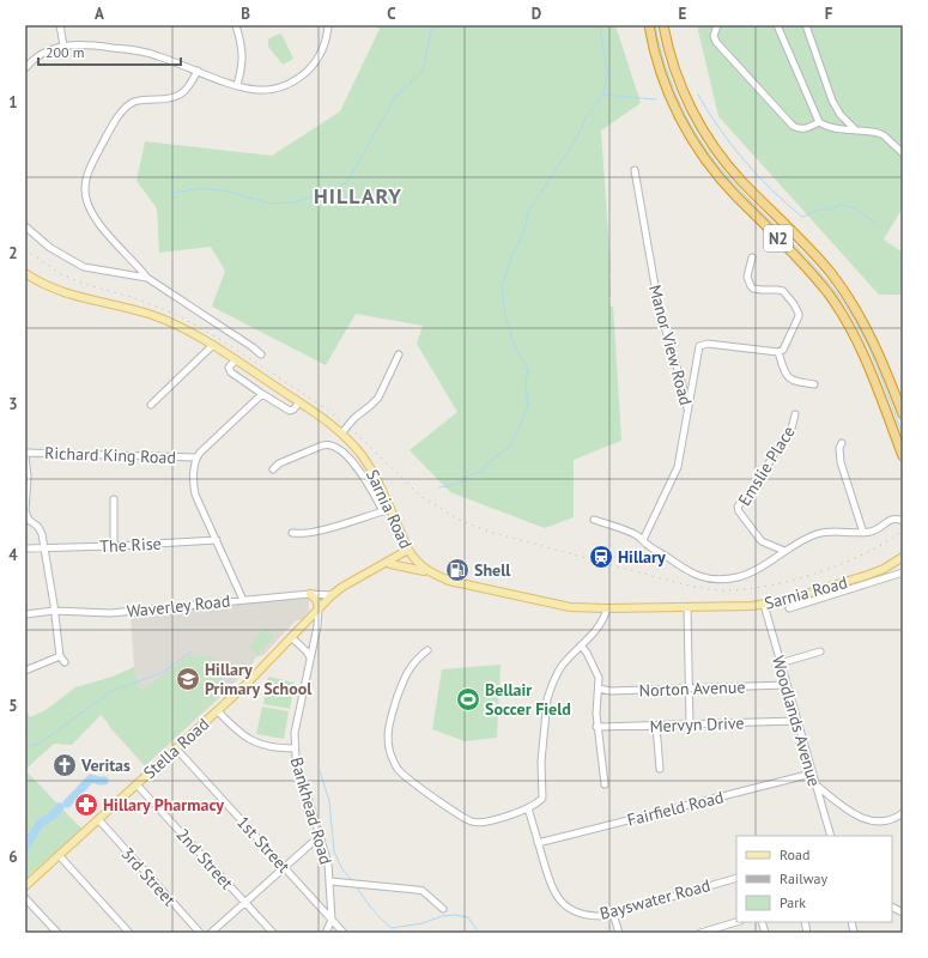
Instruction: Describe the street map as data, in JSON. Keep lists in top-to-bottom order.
{
  "streets": {
    "highway": ["N2"],
    "main road": ["Sarnia Road", "Stella Road"],
    "street": [
      "Manor View Road",
      "Richard King Road",
      "Emslie Place",
      "The Rise",
      "Waverley Road",
      "Norton Avenue",
      "Woodlands Avenue",
      "Mervyn Drive",
      "Fairfield Road",
      "Bankhead Road",
      "1st Street",
      "2nd Street",
      "3rd Street",
      "Bayswater Road"
    ]
  },
  "crossings": [
    ["Sarnia Road", "Woodlands Avenue"],
    ["Sarnia Road", "Stella Road"],
    ["Waverley Road", "Stella Road"],
    ["Norton Avenue", "Woodlands Avenue"],
    ["Woodlands Avenue", "Mervyn Drive"],
    ["Woodlands Avenue", "Fairfield Road"],
    ["Stella Road", "Bankhead Road"],
    ["Stella Road", "1st Street"],
    ["Stella Road", "2nd Street"],
    ["Stella Road", "3rd Street"],
    ["Fairfield Road", "Bayswater Road"],
    ["Bankhead Road", "1st Street"]
  ],
  "districts": ["HILLARY"],
  "places": {
    "station": ["Hillary"],
    "fuel station": ["Shell"],
    "school or university": ["Hillary Primary School"],
    "sports": ["Bellair Soccer Field"],
    "church": ["Veritas"],
    "pharmacy": ["Hillary Pharmacy"]
  },
  "legend": ["Road", "Railway", "Park"],
  "scale_bar": "200 m",
  "grid": {
    "columns": [
      "A",
      "B",
      "C",
      "D",
      "E",
      "F"
    ],
    "rows": [
      "1",
      "2",
      "3",
      "4",
      "5",
      "6"
    ]
  }
}
